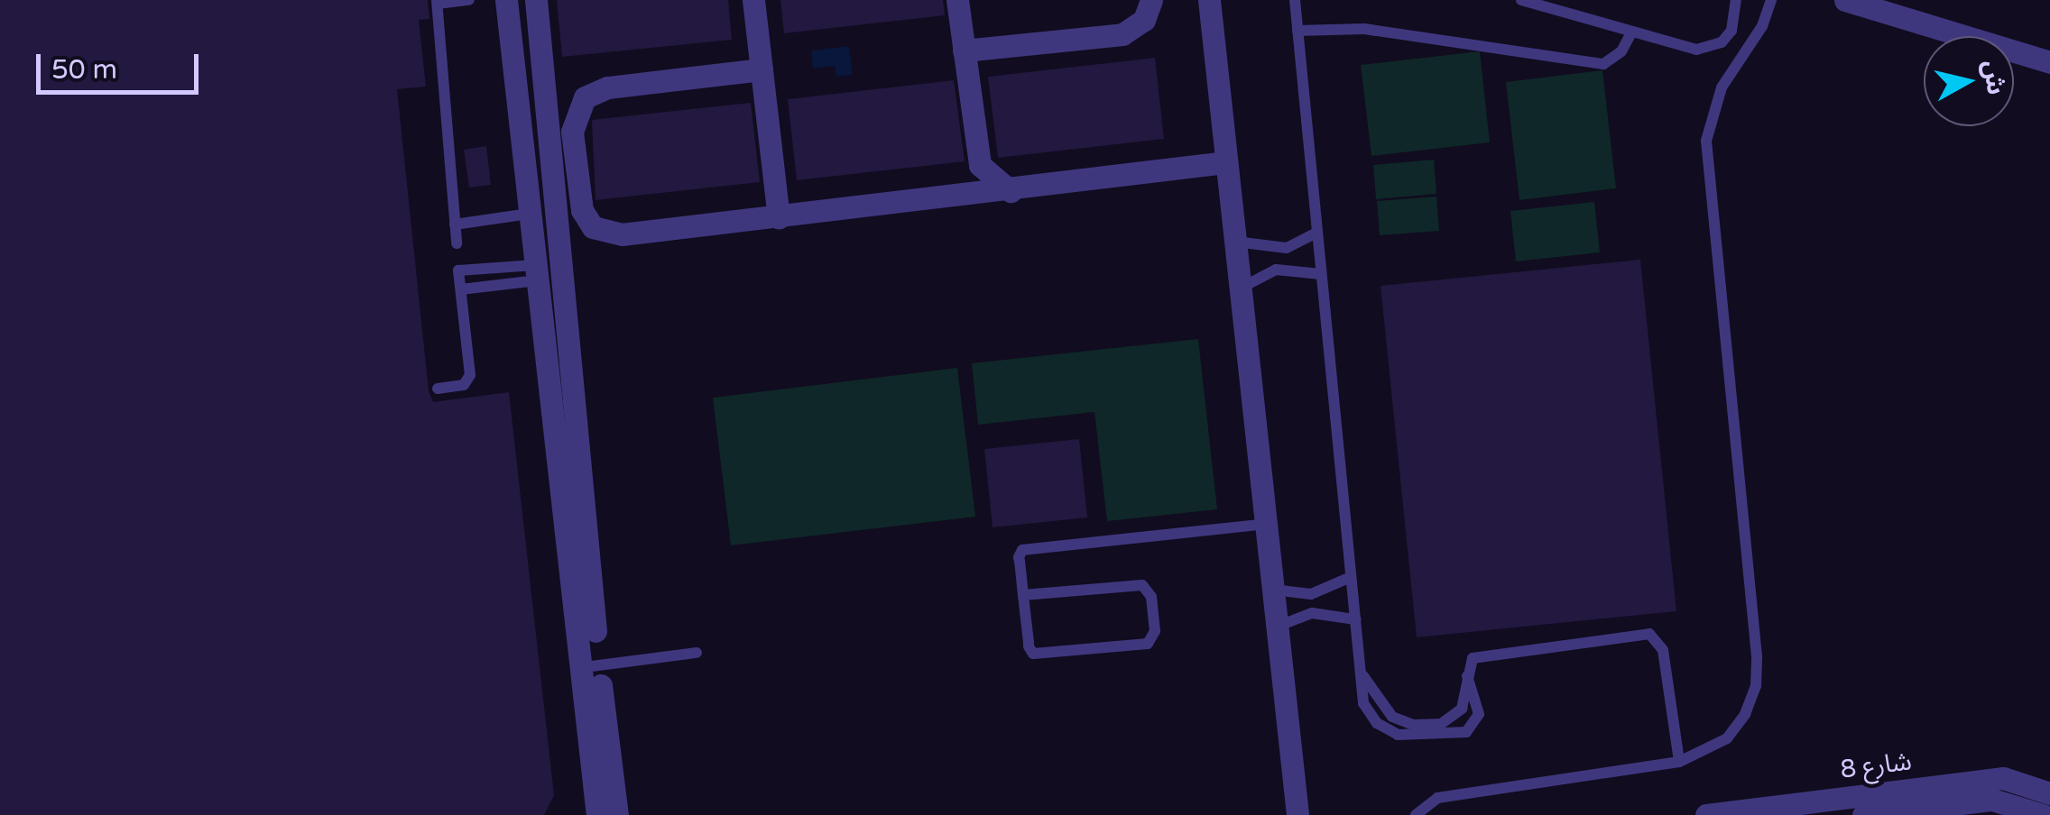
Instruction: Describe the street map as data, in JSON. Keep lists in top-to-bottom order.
{
  "streets": {
    "street": ["شارع 8"]
  },
  "scale_bar": "50 m",
  "north": "right"
}
